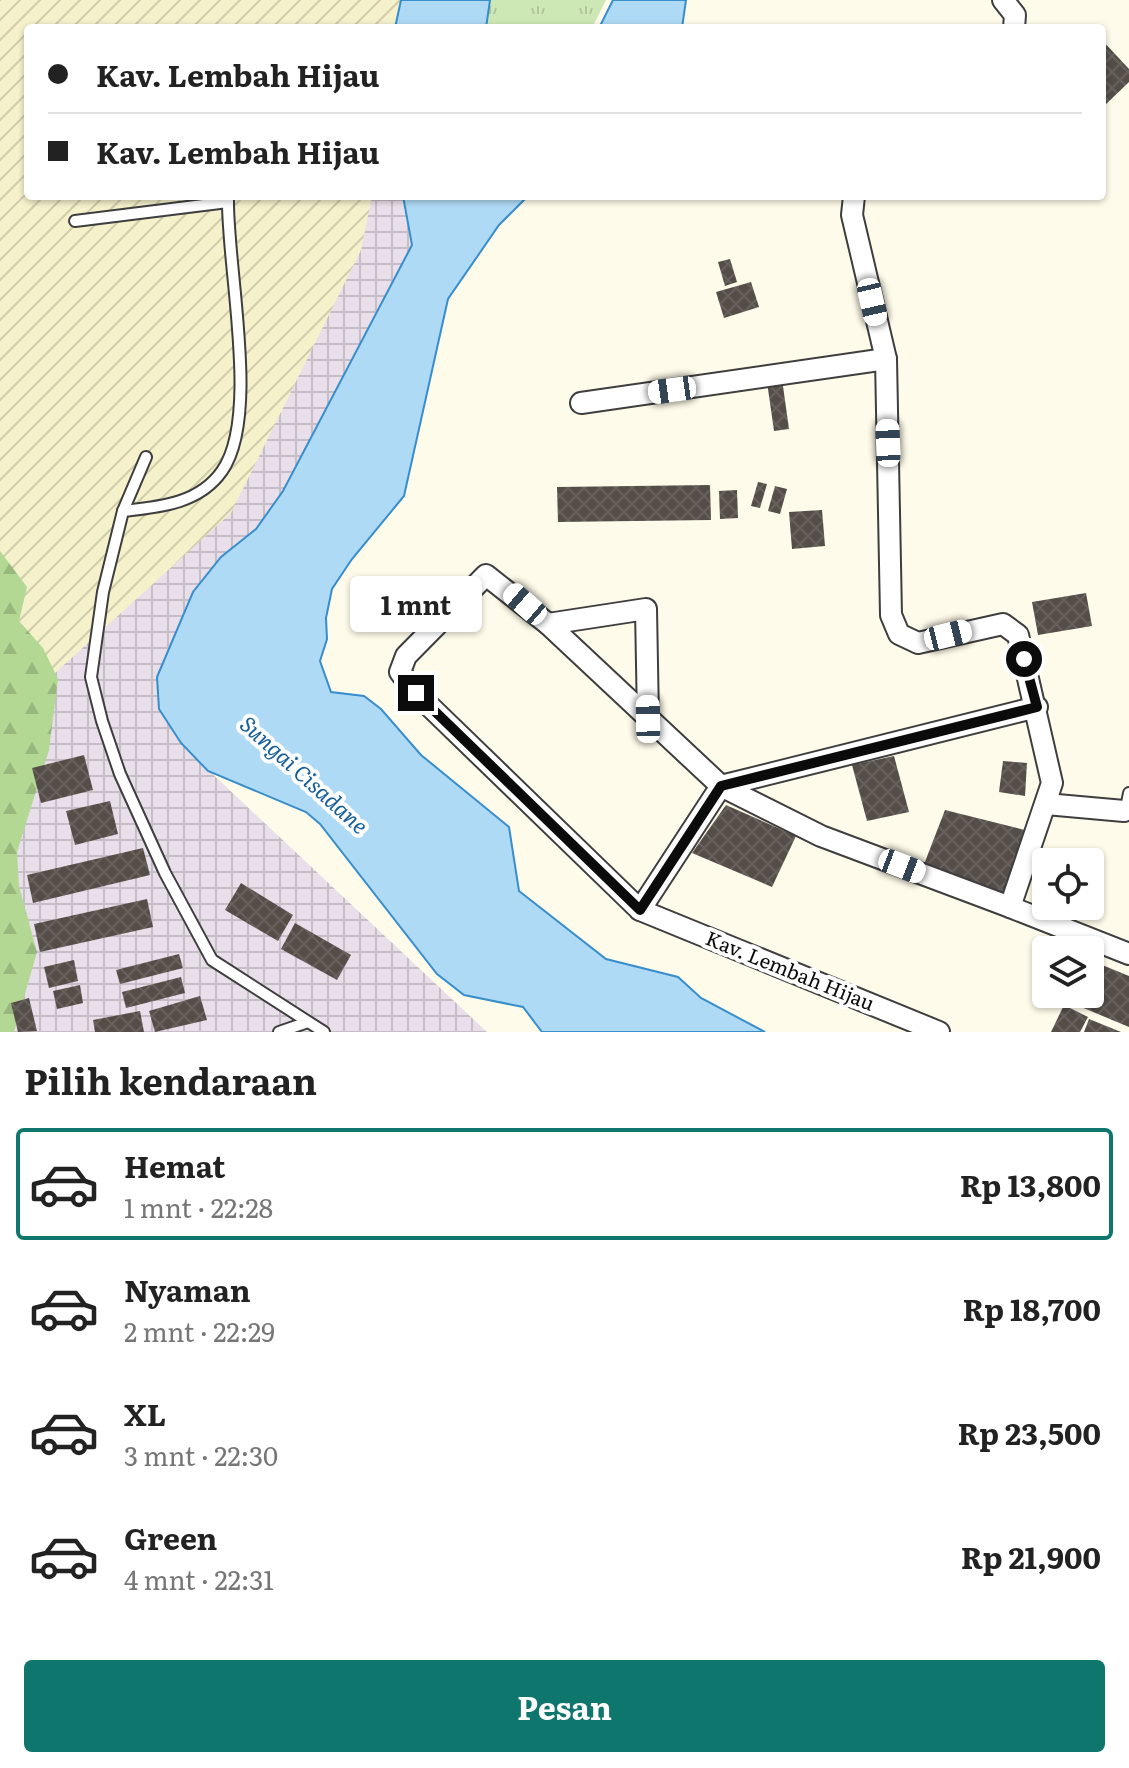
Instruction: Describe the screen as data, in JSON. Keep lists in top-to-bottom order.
{
  "streets": {
    "street": ["Kav. Lembah Hijau"]
  },
  "water": ["Sungai Cisadane"],
  "page": {
    "banner": ["Kav. Lembah Hijau", "Kav. Lembah Hijau"],
    "bubble": "1 mnt",
    "heading": "Pilih kendaraan",
    "list": [
      {
        "name": "Hemat",
        "note": "1 mnt · 22:28",
        "value": "Rp 13,800"
      },
      {
        "name": "Nyaman",
        "note": "2 mnt · 22:29",
        "value": "Rp 18,700"
      },
      {
        "name": "XL",
        "note": "3 mnt · 22:30",
        "value": "Rp 23,500"
      },
      {
        "name": "Green",
        "note": "4 mnt · 22:31",
        "value": "Rp 21,900"
      }
    ],
    "buttons": "Pesan"
  }
}
